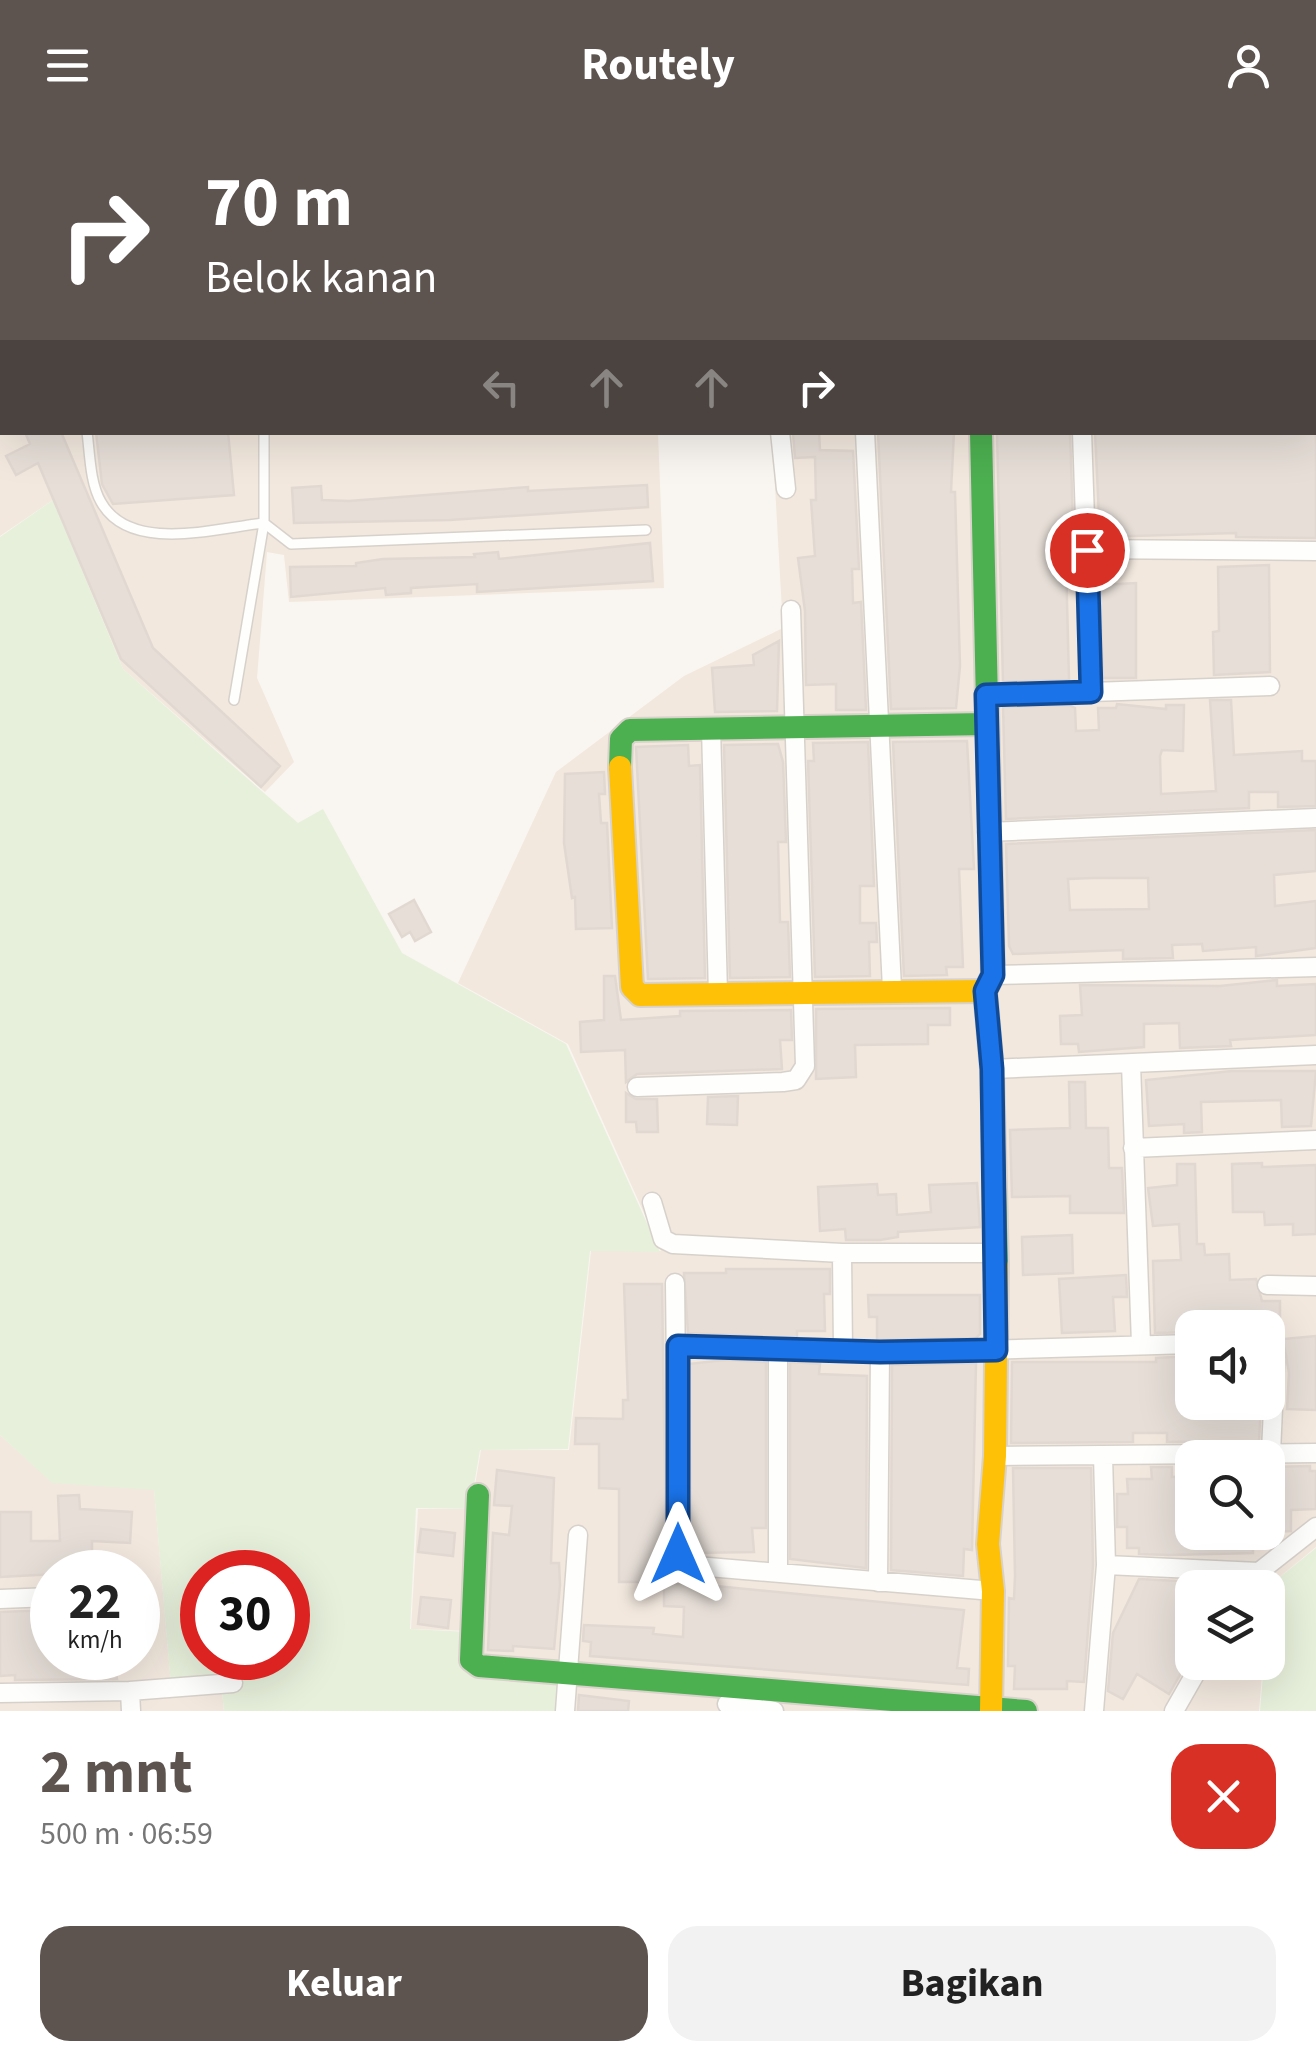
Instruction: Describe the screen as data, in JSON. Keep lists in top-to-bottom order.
{
  "page": {
    "header": "Routely",
    "turn": ["70 m", "Belok kanan"],
    "speed": "22 km/h",
    "limit": "30",
    "heading": ["2 mnt", "500 m · 06:59"],
    "buttons": ["Keluar", "Bagikan"]
  }
}
